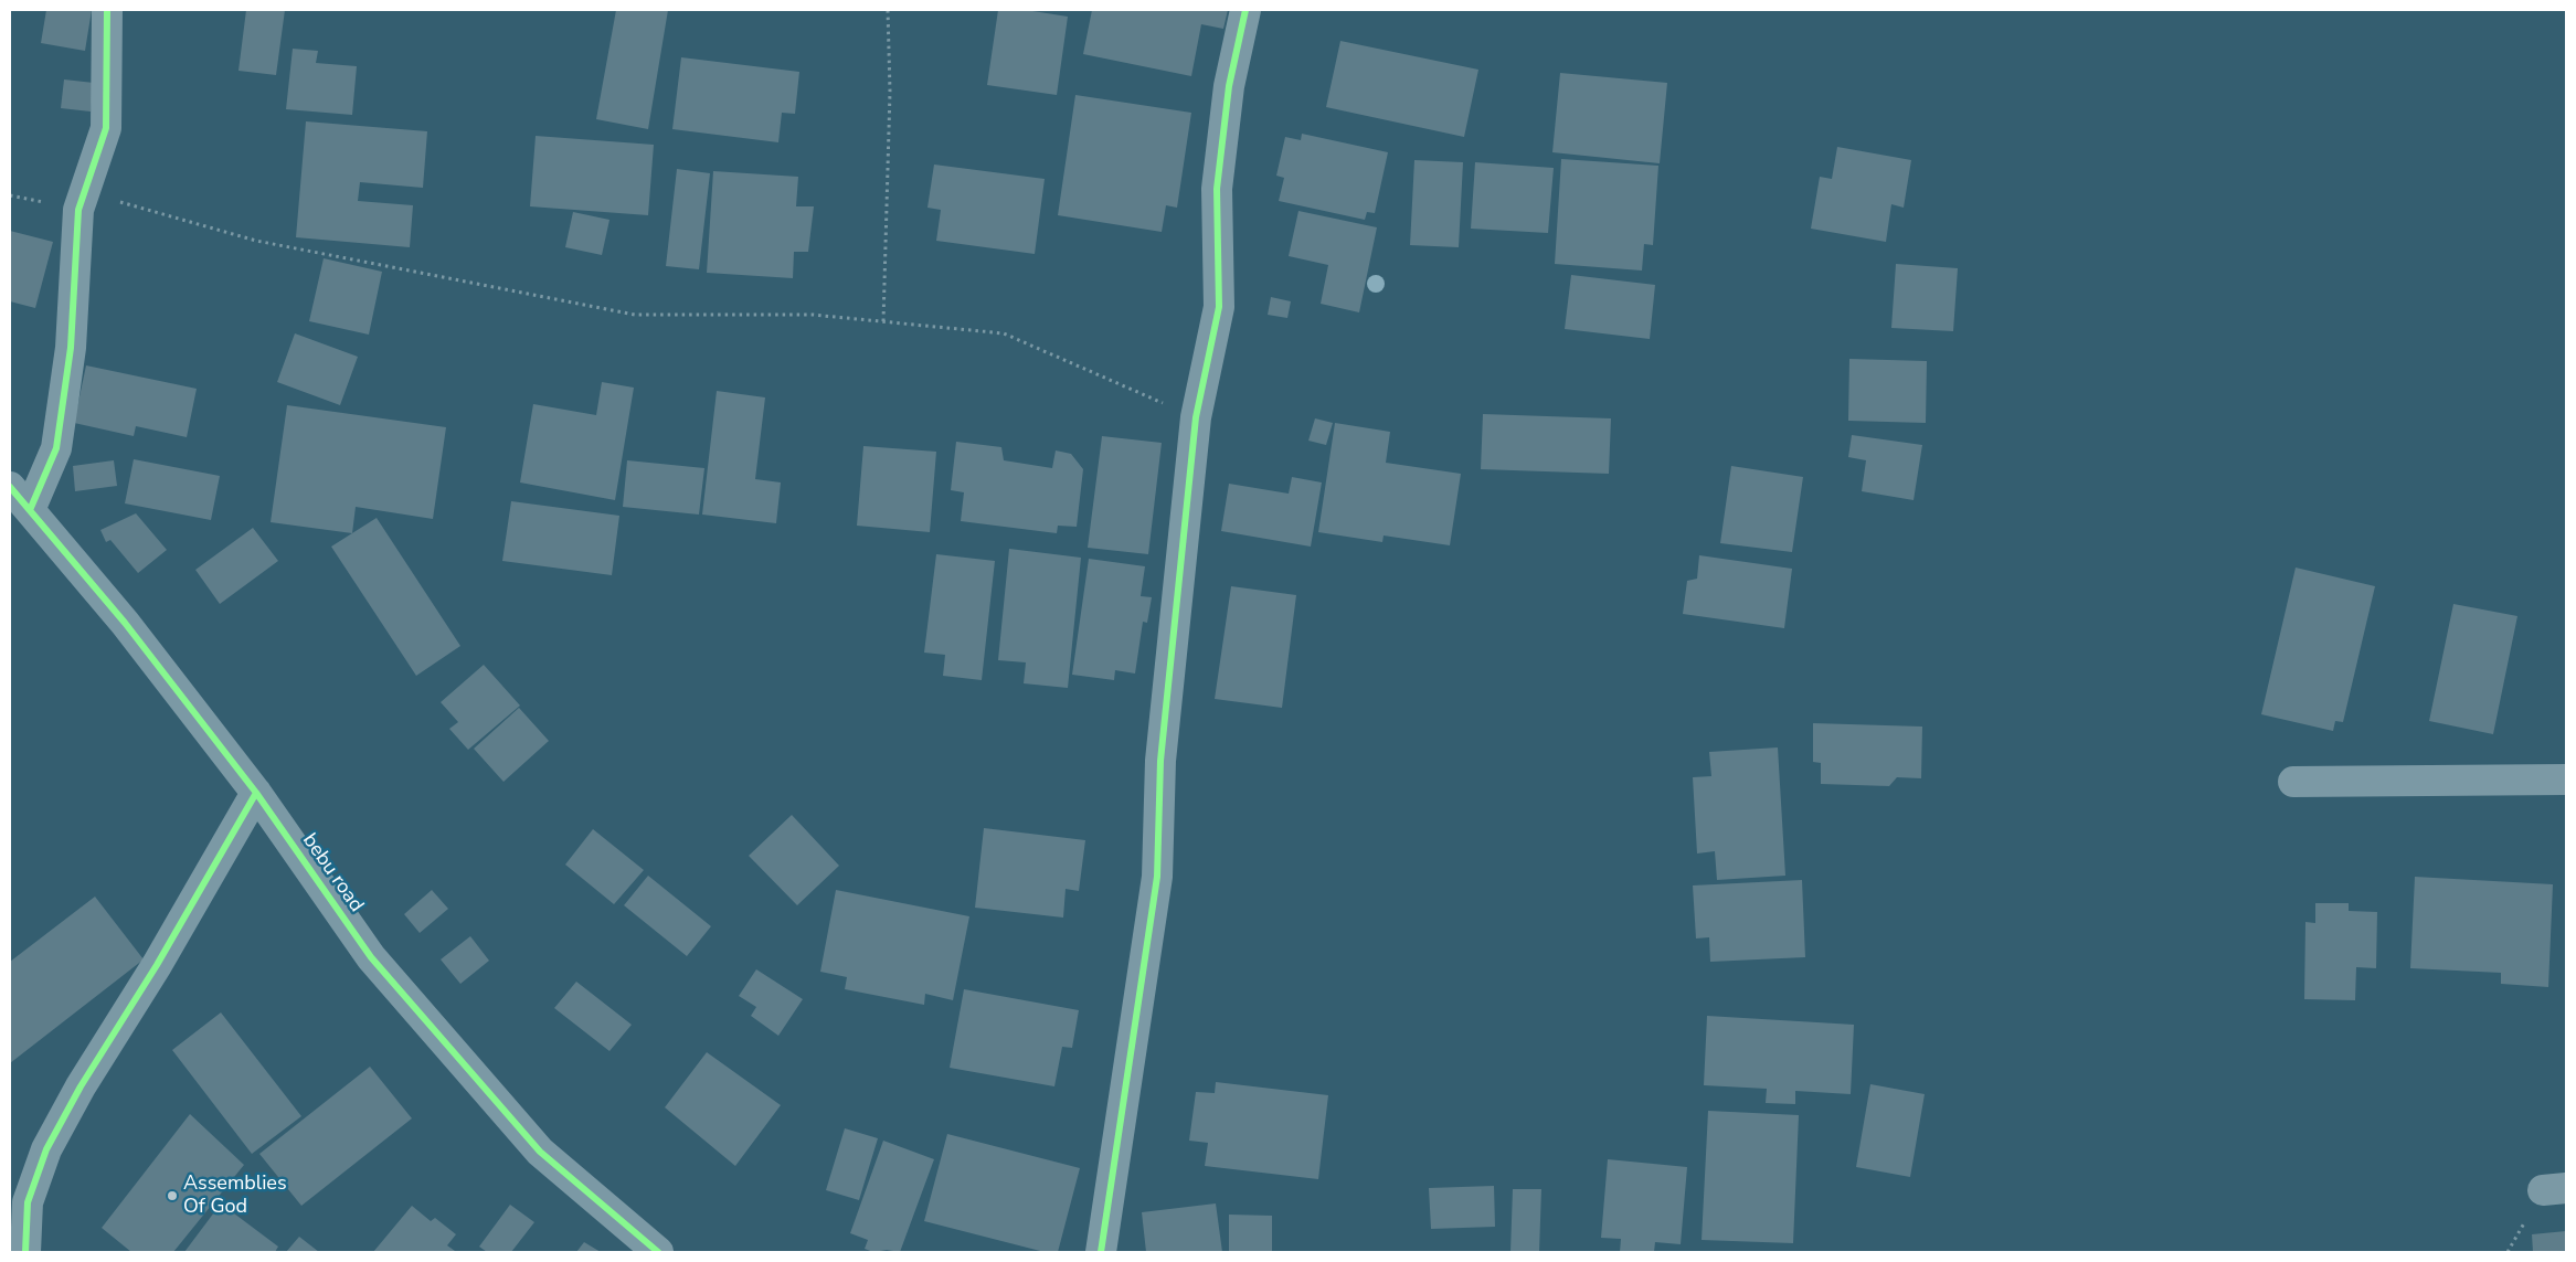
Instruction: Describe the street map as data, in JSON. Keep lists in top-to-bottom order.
{
  "streets": {
    "street": ["bebu road"]
  },
  "places": ["Assemblies Of God"]
}
